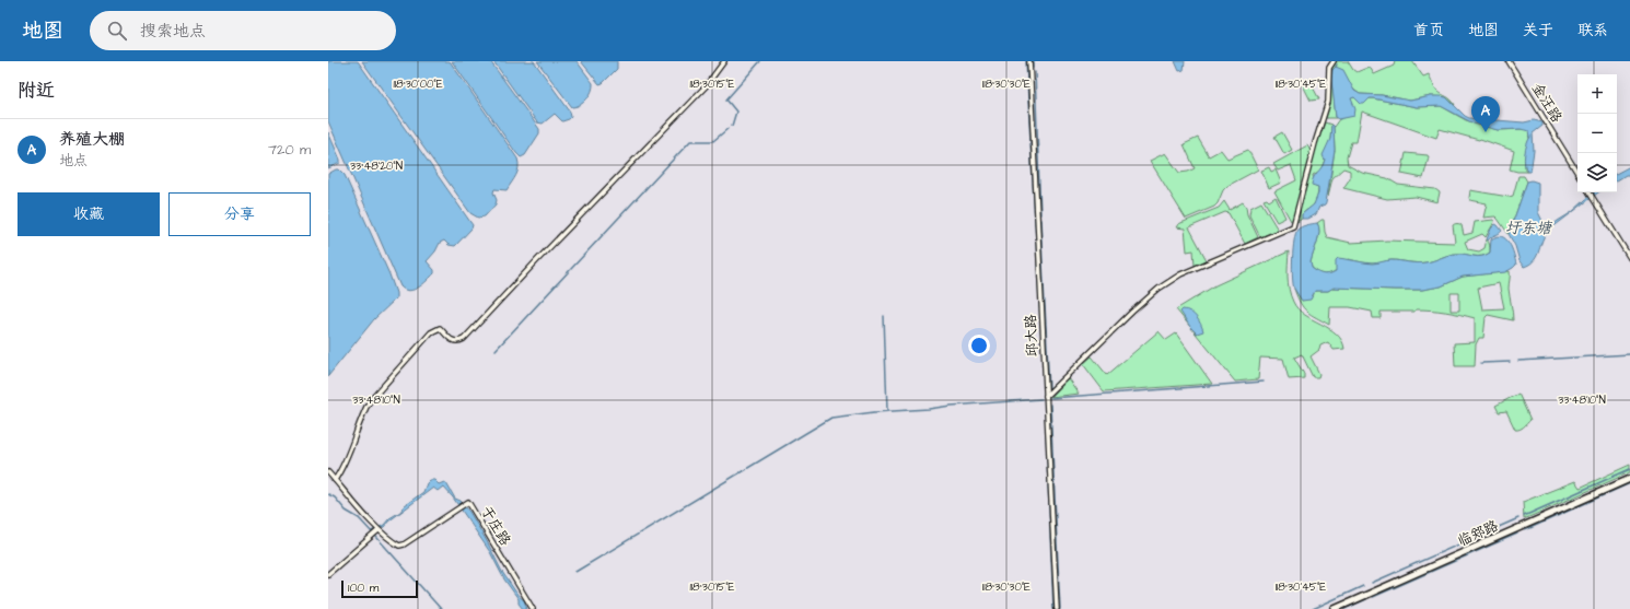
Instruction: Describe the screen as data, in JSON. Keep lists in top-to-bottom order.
{
  "streets": {
    "main road": ["临郑路"],
    "street": ["金汪路", "邱大路", "于庄路"]
  },
  "water": ["圩东塘"],
  "scale_bar": "100 m",
  "page": {
    "header": "地图",
    "search": "搜索地点",
    "nav": [
      "首页",
      "地图",
      "关于",
      "联系"
    ],
    "heading": "附近",
    "map_buttons": ["+", "−"],
    "pins": "A",
    "list": [
      {
        "mark": "A",
        "name": "养殖大棚",
        "note": "地点",
        "value": "720 m"
      }
    ],
    "buttons": ["收藏", "分享"],
    "scale": "100 m"
  },
  "coordinates": [
    "118°30'00\"E",
    "118°30'15\"E",
    "118°30'30\"E",
    "118°30'45\"E",
    "33°48'20\"N",
    "33°48'10\"N"
  ]
}
